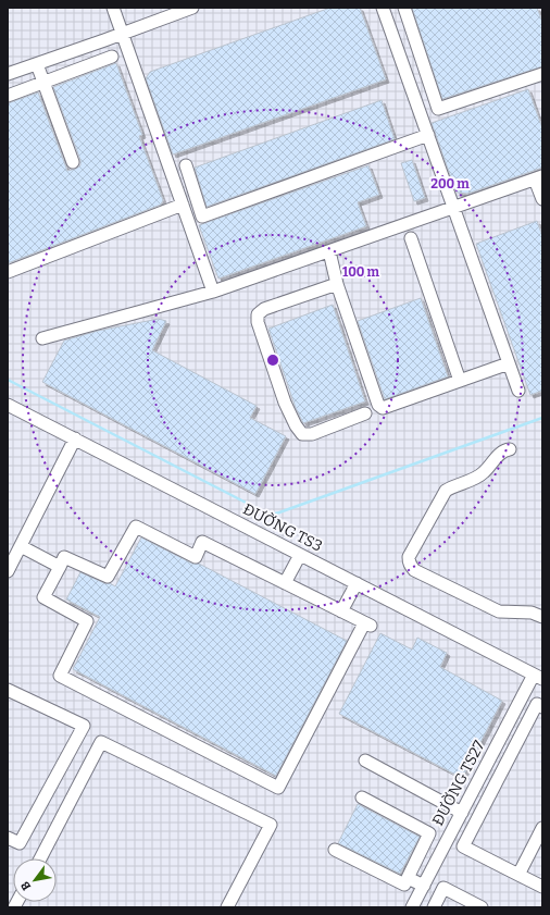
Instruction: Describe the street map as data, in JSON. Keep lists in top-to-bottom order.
{
  "streets": {
    "street": ["ĐƯỜNG TS3", "ĐƯỜNG TS27"]
  },
  "crossings": [
    ["ĐƯỜNG TS3", "ĐƯỜNG TS27"]
  ],
  "north": "bottom left",
  "rings": ["200 m", "100 m"]
}
